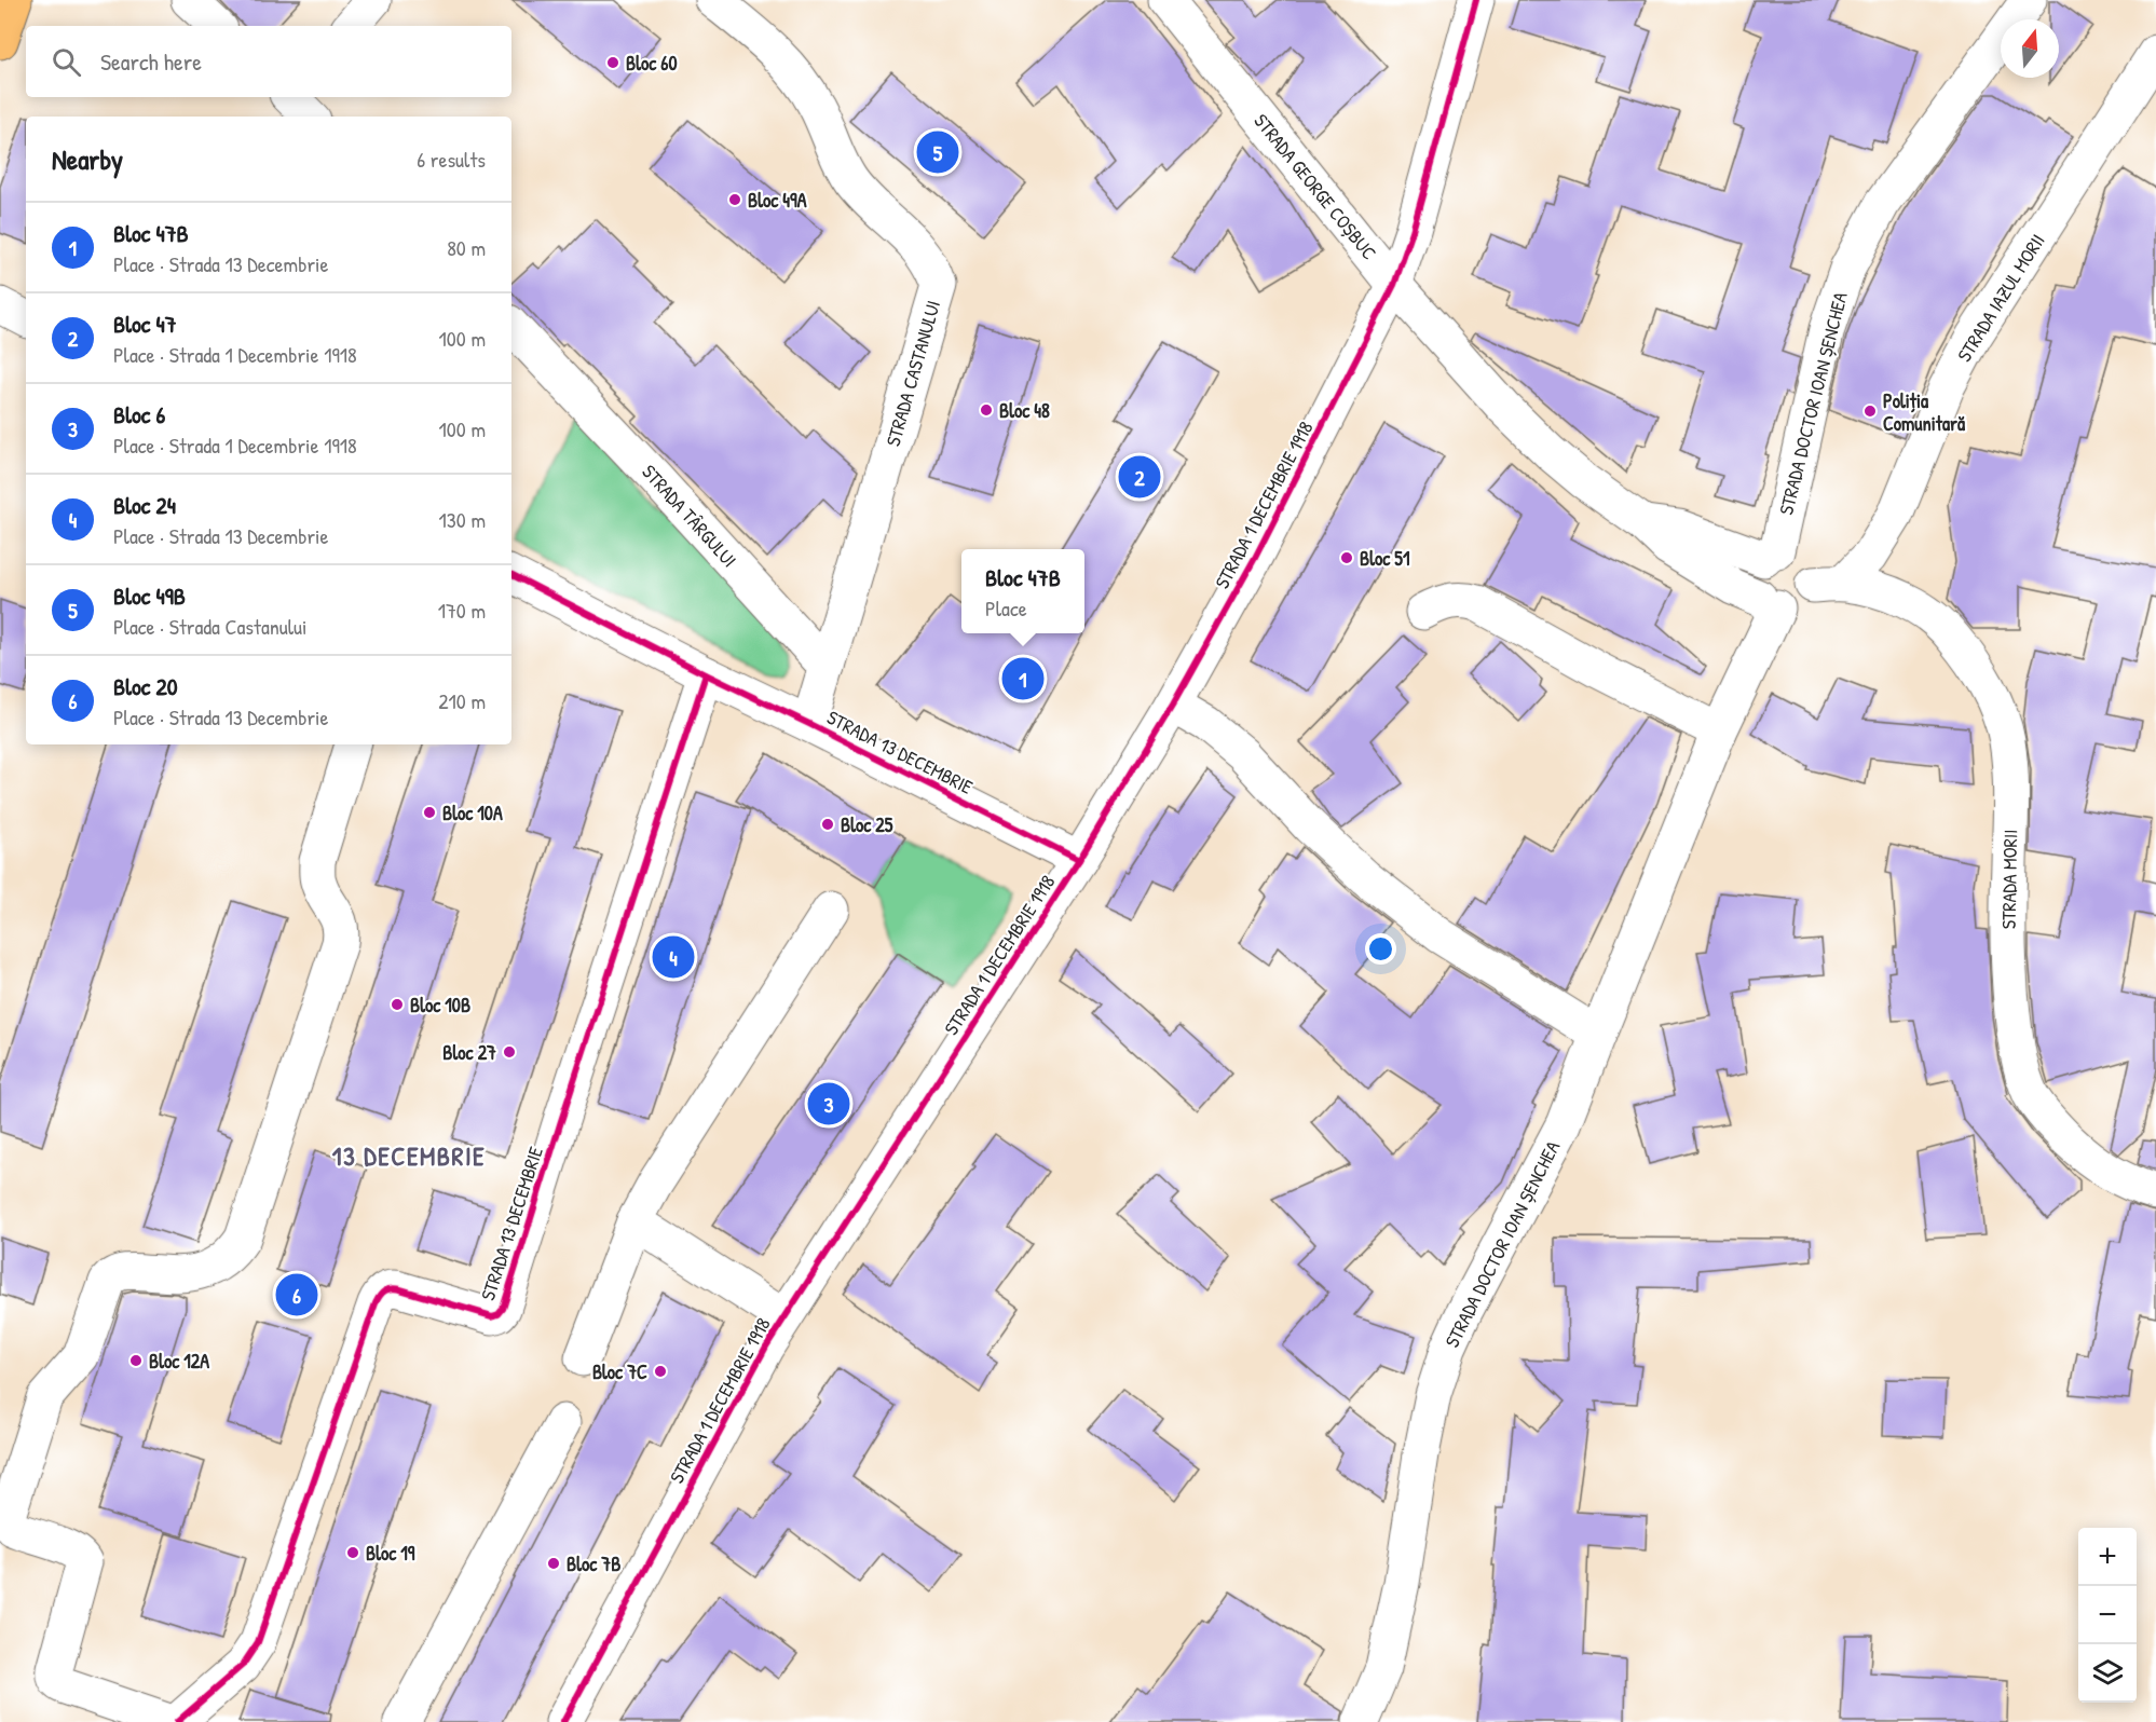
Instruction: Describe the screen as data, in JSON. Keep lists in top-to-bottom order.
{
  "streets": {
    "street": [
      "STRADA GEORGE COȘBUC",
      "STRADA IAZUL MORII",
      "STRADA CASTANULUI",
      "STRADA DOCTOR IOAN ȘENCHEA",
      "STRADA 1 DECEMBRIE 1918",
      "STRADA TÂRGULUI",
      "STRADA 13 DECEMBRIE",
      "STRADA MORII"
    ]
  },
  "crossings": [
    ["STRADA GEORGE COȘBUC", "STRADA IAZUL MORII"],
    ["STRADA GEORGE COȘBUC", "STRADA DOCTOR IOAN ȘENCHEA"],
    ["STRADA GEORGE COȘBUC", "STRADA 1 DECEMBRIE 1918"],
    ["STRADA GEORGE COȘBUC", "STRADA MORII"],
    ["STRADA IAZUL MORII", "STRADA DOCTOR IOAN ȘENCHEA"],
    ["STRADA IAZUL MORII", "STRADA MORII"],
    ["STRADA CASTANULUI", "STRADA TÂRGULUI"],
    ["STRADA 1 DECEMBRIE 1918", "STRADA 13 DECEMBRIE"]
  ],
  "districts": ["13 DECEMBRIE"],
  "places": [
    "Bloc 60",
    "Bloc 49A",
    "Bloc 48",
    "Poliția Comunitară",
    "Bloc 51",
    "Bloc 10A",
    "Bloc 25",
    "Bloc 10B",
    "Bloc 27",
    "Bloc 12A",
    "Bloc 7C",
    "Bloc 19",
    "Bloc 7B"
  ],
  "north": "top",
  "page": {
    "search": "Search here",
    "heading": ["Nearby", "6 results"],
    "pins": [
      "5",
      "2",
      "1",
      "4",
      "3",
      "6"
    ],
    "list": [
      {
        "mark": "1",
        "name": "Bloc 47B",
        "note": "Place · Strada 13 Decembrie",
        "value": "80 m"
      },
      {
        "mark": "2",
        "name": "Bloc 47",
        "note": "Place · Strada 1 Decembrie 1918",
        "value": "100 m"
      },
      {
        "mark": "3",
        "name": "Bloc 6",
        "note": "Place · Strada 1 Decembrie 1918",
        "value": "100 m"
      },
      {
        "mark": "4",
        "name": "Bloc 24",
        "note": "Place · Strada 13 Decembrie",
        "value": "130 m"
      },
      {
        "mark": "5",
        "name": "Bloc 49B",
        "note": "Place · Strada Castanului",
        "value": "170 m"
      },
      {
        "mark": "6",
        "name": "Bloc 20",
        "note": "Place · Strada 13 Decembrie",
        "value": "210 m"
      }
    ],
    "popup": ["Bloc 47B", "Place"],
    "map_buttons": ["+", "−"]
  }
}
